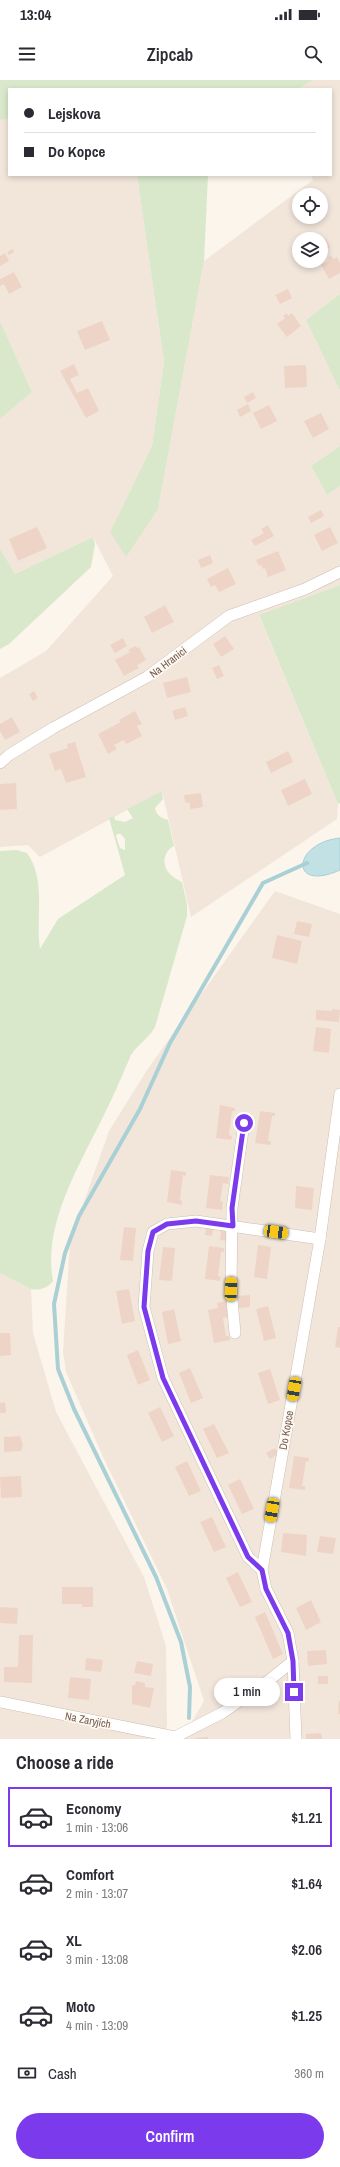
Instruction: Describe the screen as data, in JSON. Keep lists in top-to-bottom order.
{
  "streets": {
    "street": ["Na Hranici", "Do Kopce", "Na Zaryjích"]
  },
  "page": {
    "status": "13:04",
    "header": "Zipcab",
    "banner": ["Lejskova", "Do Kopce"],
    "bubble": "1 min",
    "heading": "Choose a ride",
    "list": [
      {
        "name": "Economy",
        "note": "1 min · 13:06",
        "value": "$1.21"
      },
      {
        "name": "Comfort",
        "note": "2 min · 13:07",
        "value": "$1.64"
      },
      {
        "name": "XL",
        "note": "3 min · 13:08",
        "value": "$2.06"
      },
      {
        "name": "Moto",
        "note": "4 min · 13:09",
        "value": "$1.25"
      }
    ],
    "pay": ["Cash", "360 m"],
    "buttons": "Confirm"
  }
}
